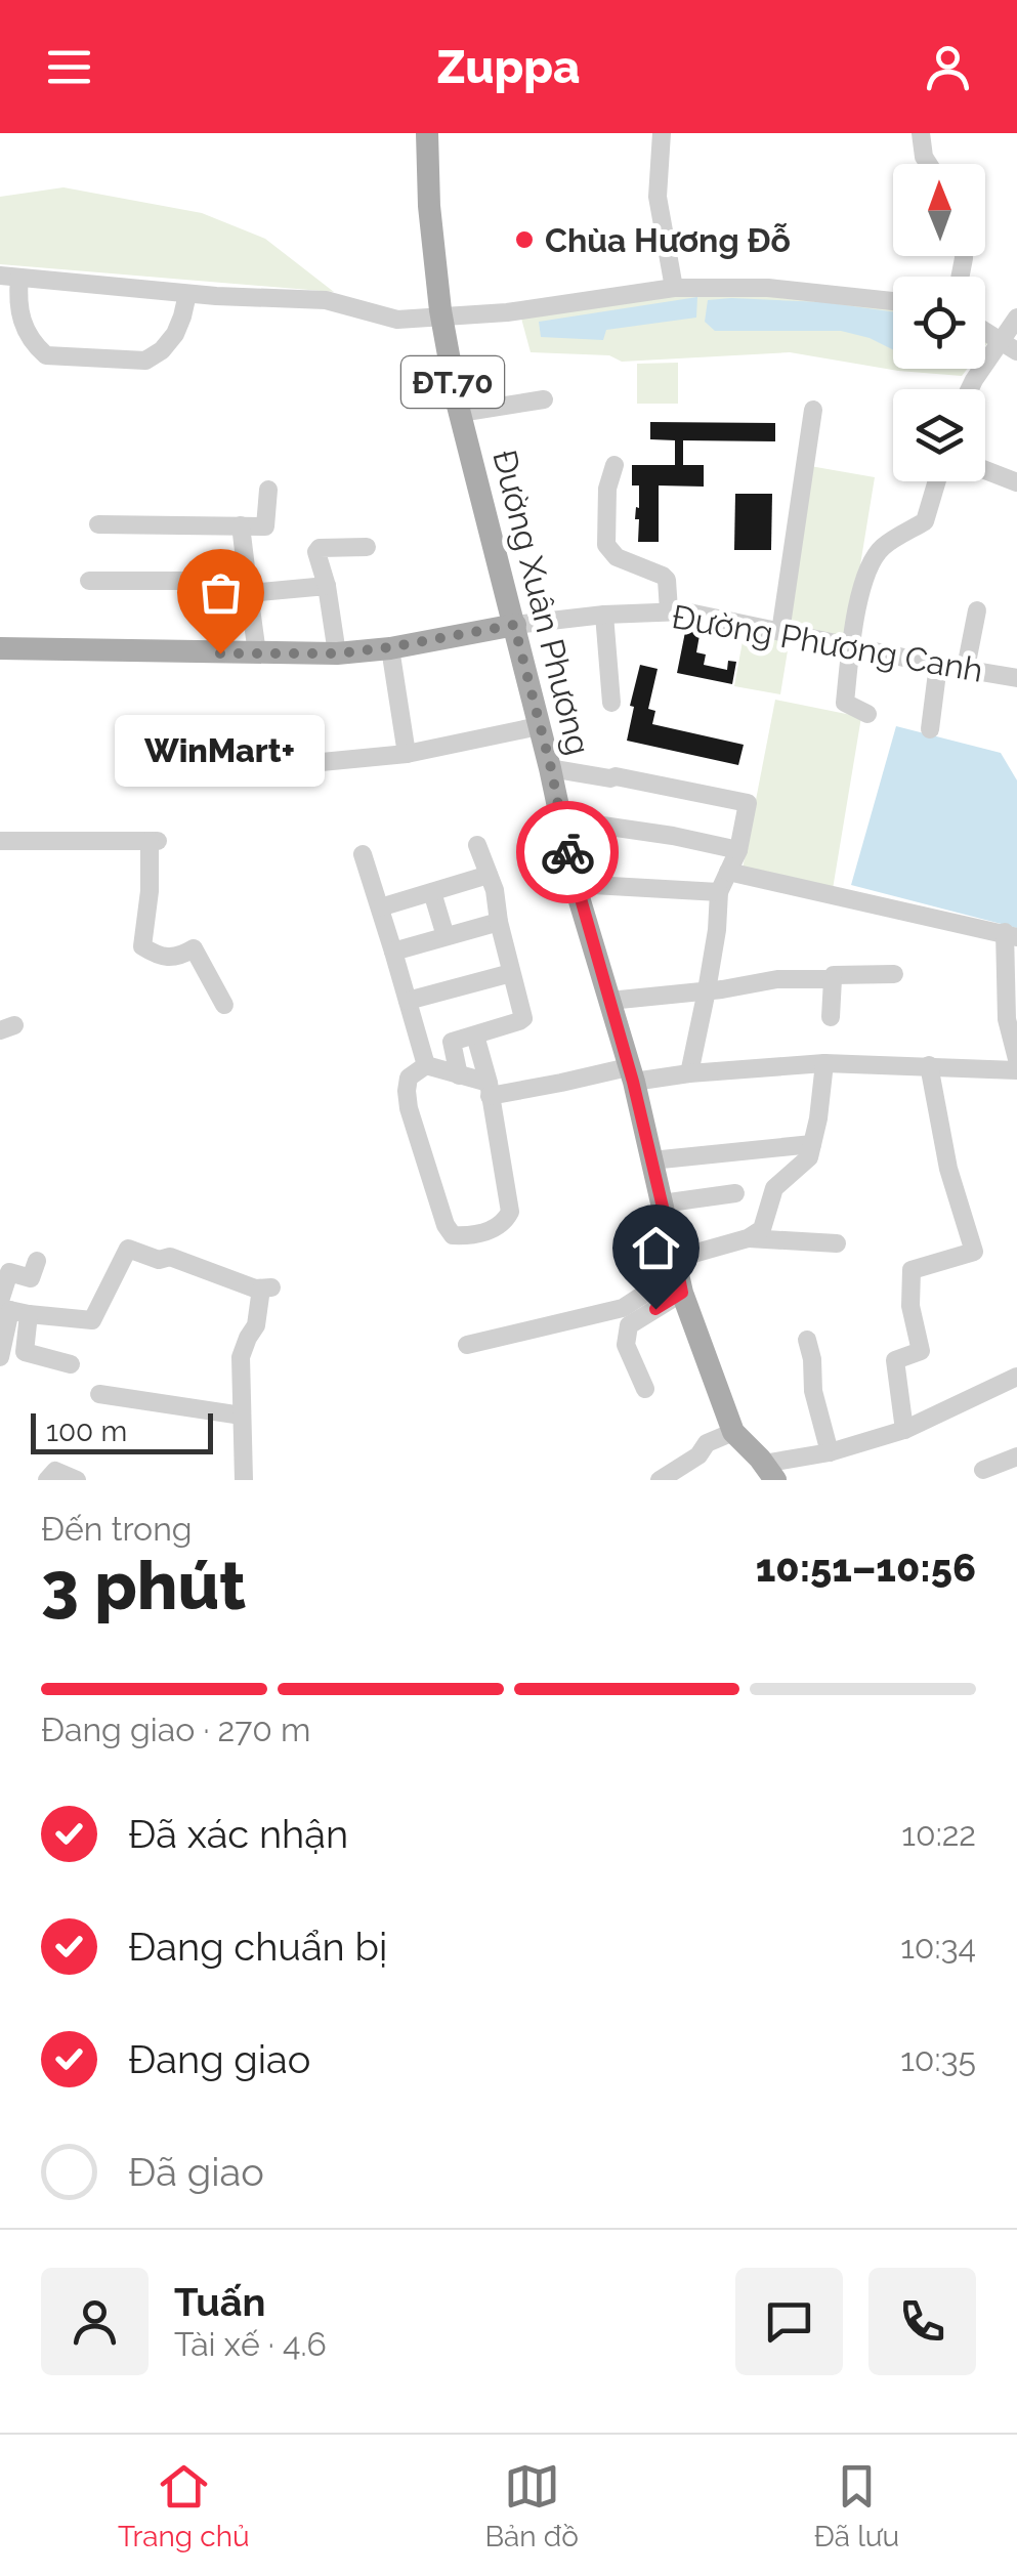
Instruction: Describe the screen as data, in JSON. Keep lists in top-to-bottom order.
{
  "streets": {
    "main road": ["ĐT.70", "Đường Xuân Phương"],
    "street": ["Đường Phương Canh"]
  },
  "crossings": [
    ["Đường Xuân Phương", "Đường Phương Canh"]
  ],
  "places": ["Chùa Hương Đỗ", "WinMart+"],
  "scale_bar": "100 m",
  "north": "top",
  "page": {
    "header": "Zuppa",
    "bubble": "WinMart+",
    "scale": "100 m",
    "heading": ["3 phút", "Đến trong", "10:51–10:56"],
    "panel": ["Tuấn", "Tài xế · 4.6"],
    "bar": "Đang giao · 270 m",
    "list": [
      ["Đã xác nhận", "10:22"],
      ["Đang chuẩn bị", "10:34"],
      ["Đang giao", "10:35"],
      "Đã giao"
    ],
    "tabs": ["Trang chủ", "Bản đồ", "Đã lưu"]
  }
}
